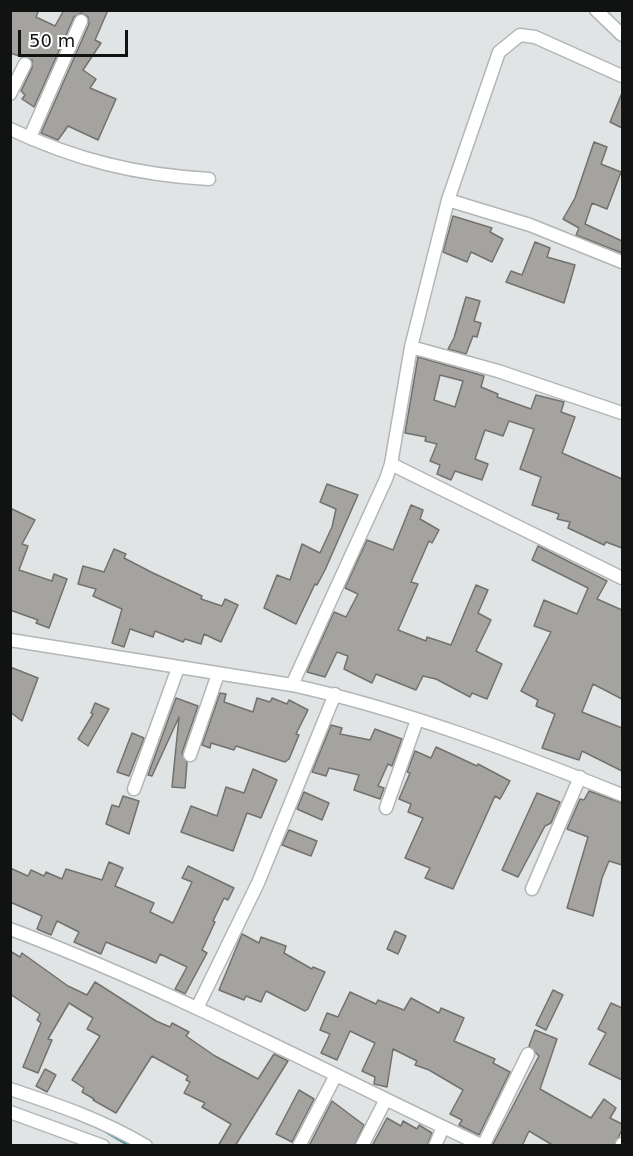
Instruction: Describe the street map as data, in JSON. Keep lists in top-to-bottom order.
{
  "scale_bar": "50 m"
}
